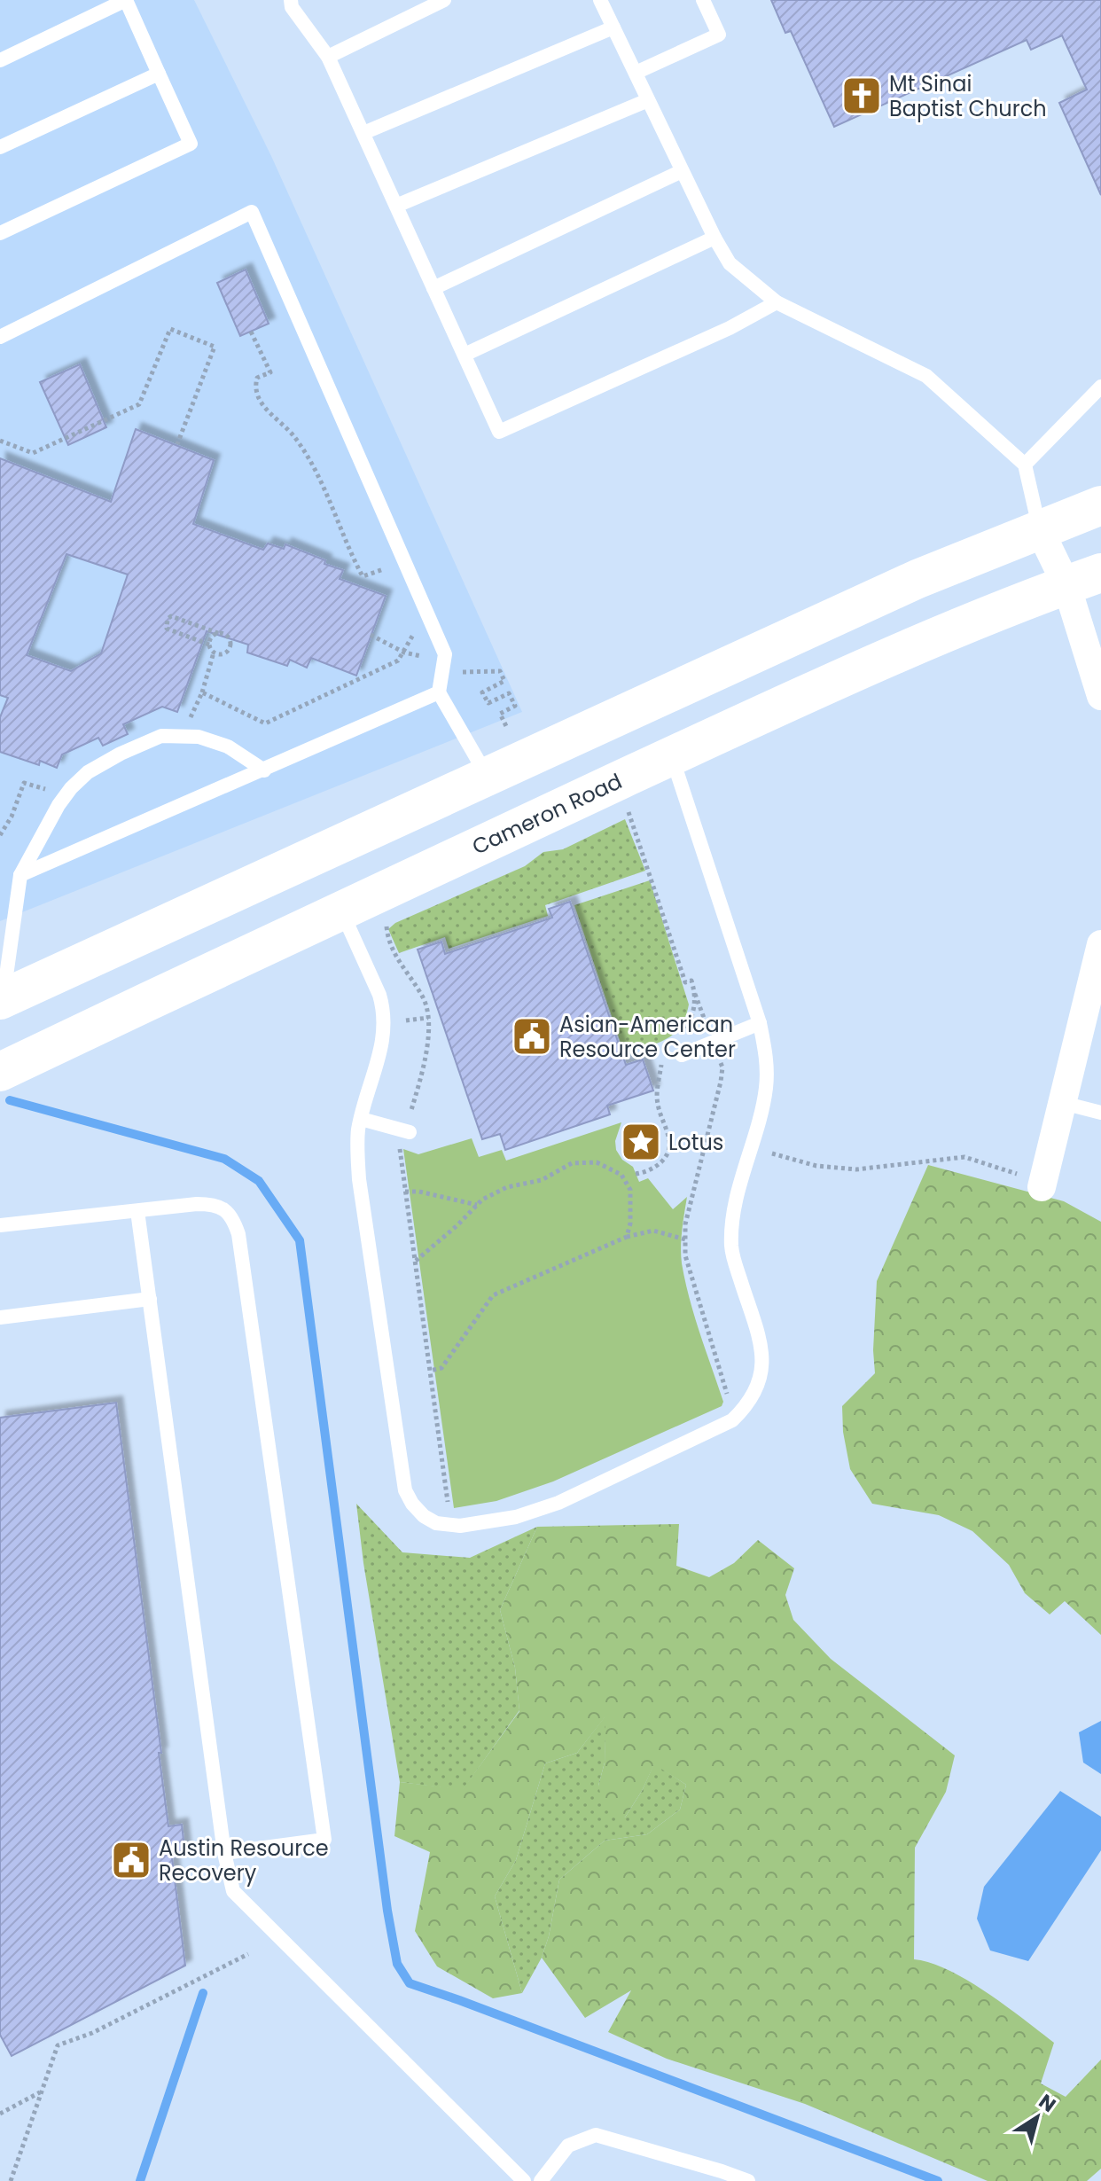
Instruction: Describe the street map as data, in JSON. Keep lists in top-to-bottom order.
{
  "streets": {
    "main road": ["Cameron Road"]
  },
  "places": {
    "church": ["Mt Sinai Baptist Church"],
    "public building": ["Asian-American Resource Center", "Austin Resource Recovery"],
    "place": ["Lotus"]
  },
  "north": "top right"
}
